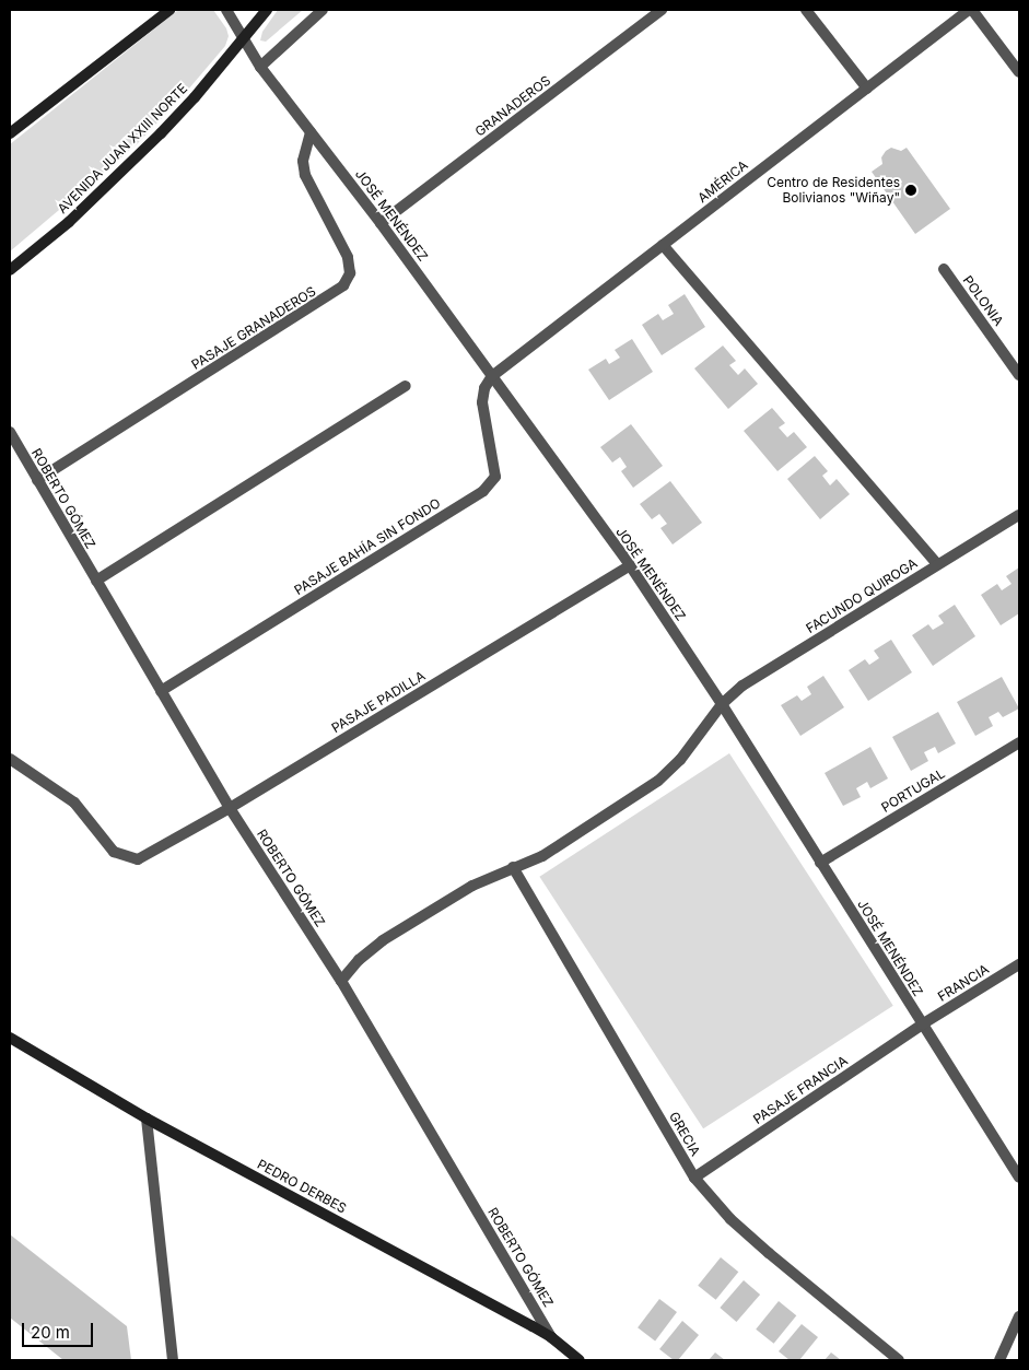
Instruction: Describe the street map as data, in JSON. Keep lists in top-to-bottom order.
{
  "streets": {
    "main road": ["AVENIDA JUAN XXIII NORTE", "PEDRO DERBES"],
    "street": [
      "GRANADEROS",
      "AMÉRICA",
      "JOSÉ MENÉNDEZ",
      "POLONIA",
      "PASAJE GRANADEROS",
      "ROBERTO GÓMEZ",
      "PASAJE BAHÍA SIN FONDO",
      "FACUNDO QUIROGA",
      "PASAJE PADILLA",
      "PORTUGAL",
      "FRANCIA",
      "PASAJE FRANCIA",
      "GRECIA"
    ]
  },
  "crossings": [
    ["GRANADEROS", "JOSÉ MENÉNDEZ"],
    ["AVENIDA JUAN XXIII NORTE", "JOSÉ MENÉNDEZ"],
    ["AMÉRICA", "JOSÉ MENÉNDEZ"],
    ["AMÉRICA", "PASAJE BAHÍA SIN FONDO"],
    ["JOSÉ MENÉNDEZ", "PASAJE GRANADEROS"],
    ["JOSÉ MENÉNDEZ", "PASAJE BAHÍA SIN FONDO"],
    ["JOSÉ MENÉNDEZ", "FACUNDO QUIROGA"],
    ["JOSÉ MENÉNDEZ", "PASAJE PADILLA"],
    ["JOSÉ MENÉNDEZ", "PORTUGAL"],
    ["JOSÉ MENÉNDEZ", "FRANCIA"],
    ["JOSÉ MENÉNDEZ", "PASAJE FRANCIA"],
    ["PASAJE GRANADEROS", "ROBERTO GÓMEZ"],
    ["ROBERTO GÓMEZ", "PASAJE BAHÍA SIN FONDO"],
    ["ROBERTO GÓMEZ", "FACUNDO QUIROGA"],
    ["ROBERTO GÓMEZ", "PASAJE PADILLA"],
    ["ROBERTO GÓMEZ", "PEDRO DERBES"],
    ["FACUNDO QUIROGA", "GRECIA"],
    ["FRANCIA", "PASAJE FRANCIA"],
    ["PASAJE FRANCIA", "GRECIA"]
  ],
  "places": ["Centro de Residentes Bolivianos \"Wiñay\""],
  "scale_bar": "20 m"
}
